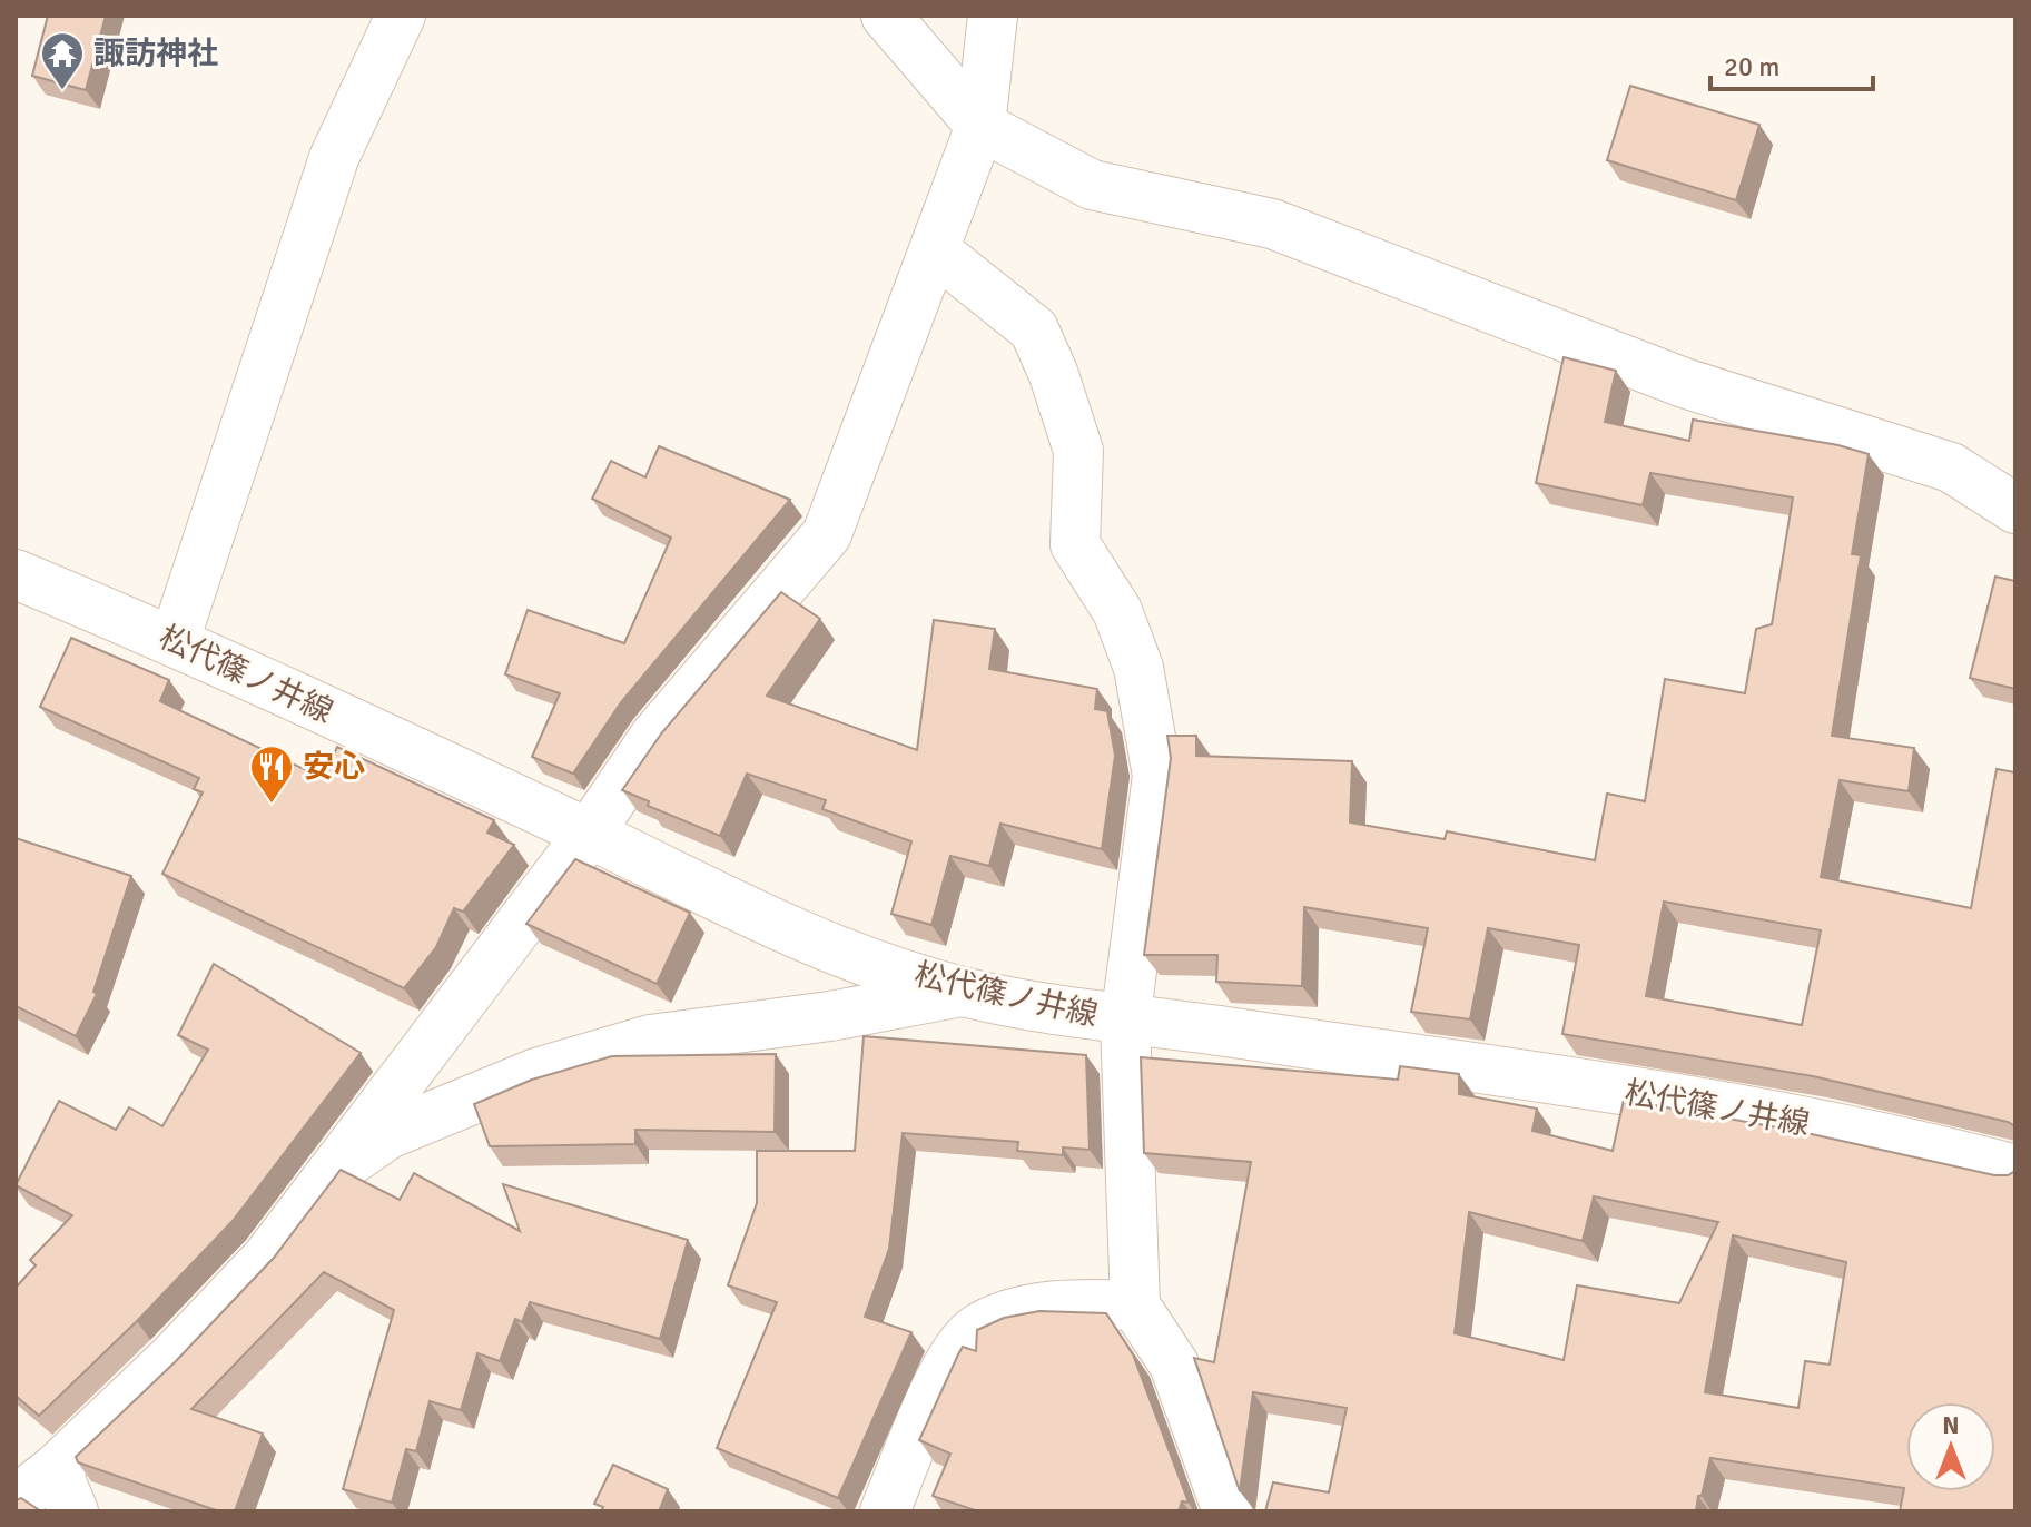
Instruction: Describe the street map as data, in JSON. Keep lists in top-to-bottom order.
{
  "streets": {
    "street": ["松代篠ノ井線"]
  },
  "places": {
    "temple": ["諏訪神社"],
    "restaurant": ["安心"]
  },
  "scale_bar": "20 m",
  "north": "top"
}
